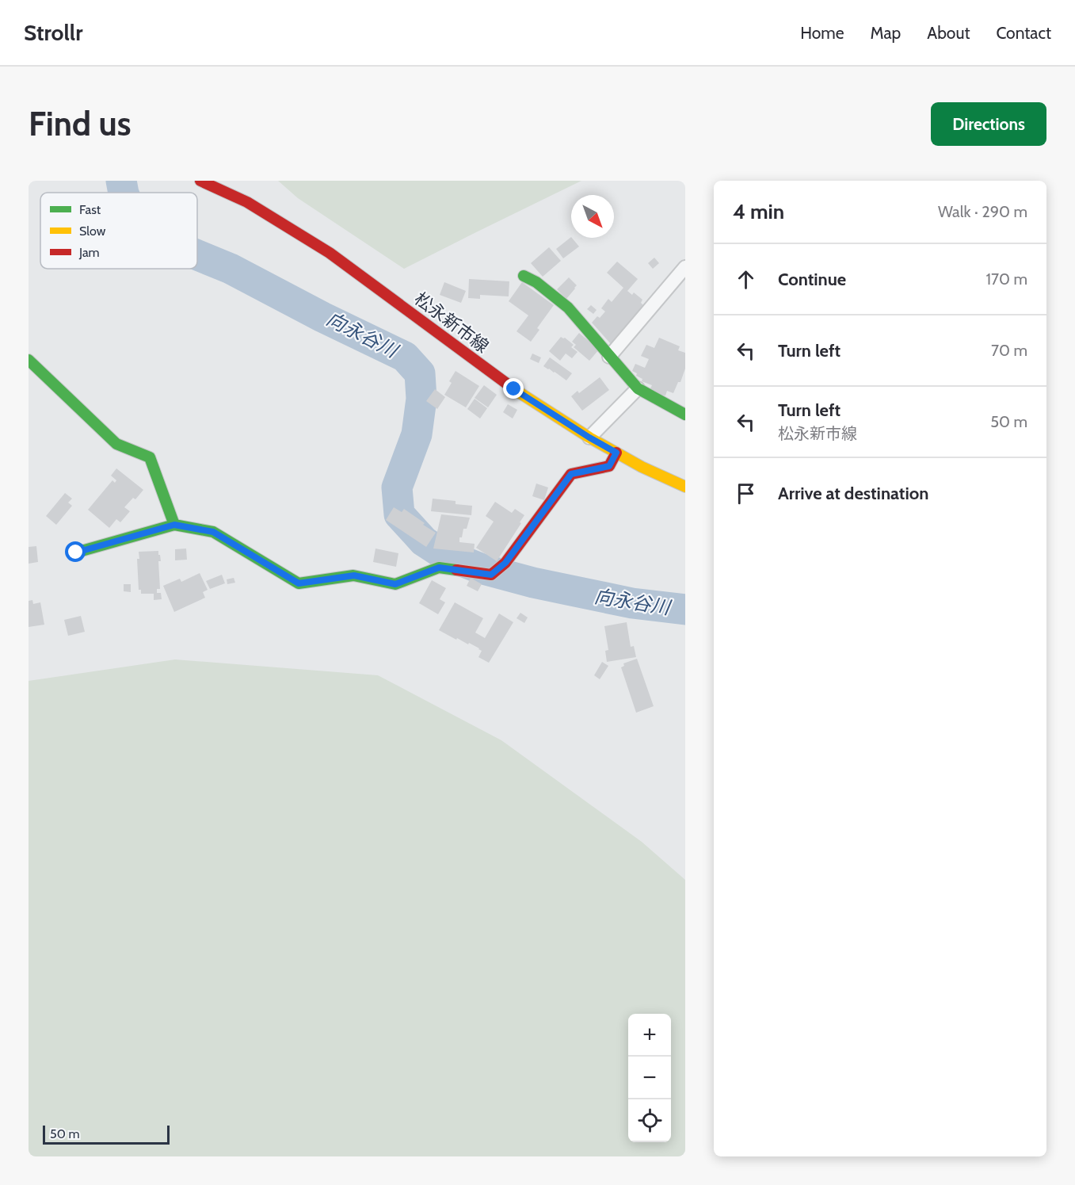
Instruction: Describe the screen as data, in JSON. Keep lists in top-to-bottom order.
{
  "streets": {
    "street": ["松永新市線"]
  },
  "water": ["向永谷川"],
  "legend": ["Fast", "Slow", "Jam"],
  "scale_bar": "50 m",
  "north": "bottom right",
  "page": {
    "header": "Strollr",
    "nav": [
      "Home",
      "Map",
      "About",
      "Contact"
    ],
    "buttons": "Directions",
    "title": "Find us",
    "heading": ["4 min", "Walk · 290 m"],
    "list": [
      ["Continue", "170 m"],
      ["Turn left", "70 m"],
      ["Turn left", "松永新市線", "50 m"],
      "Arrive at destination"
    ],
    "map_buttons": ["+", "−"],
    "scale": "50 m"
  }
}
